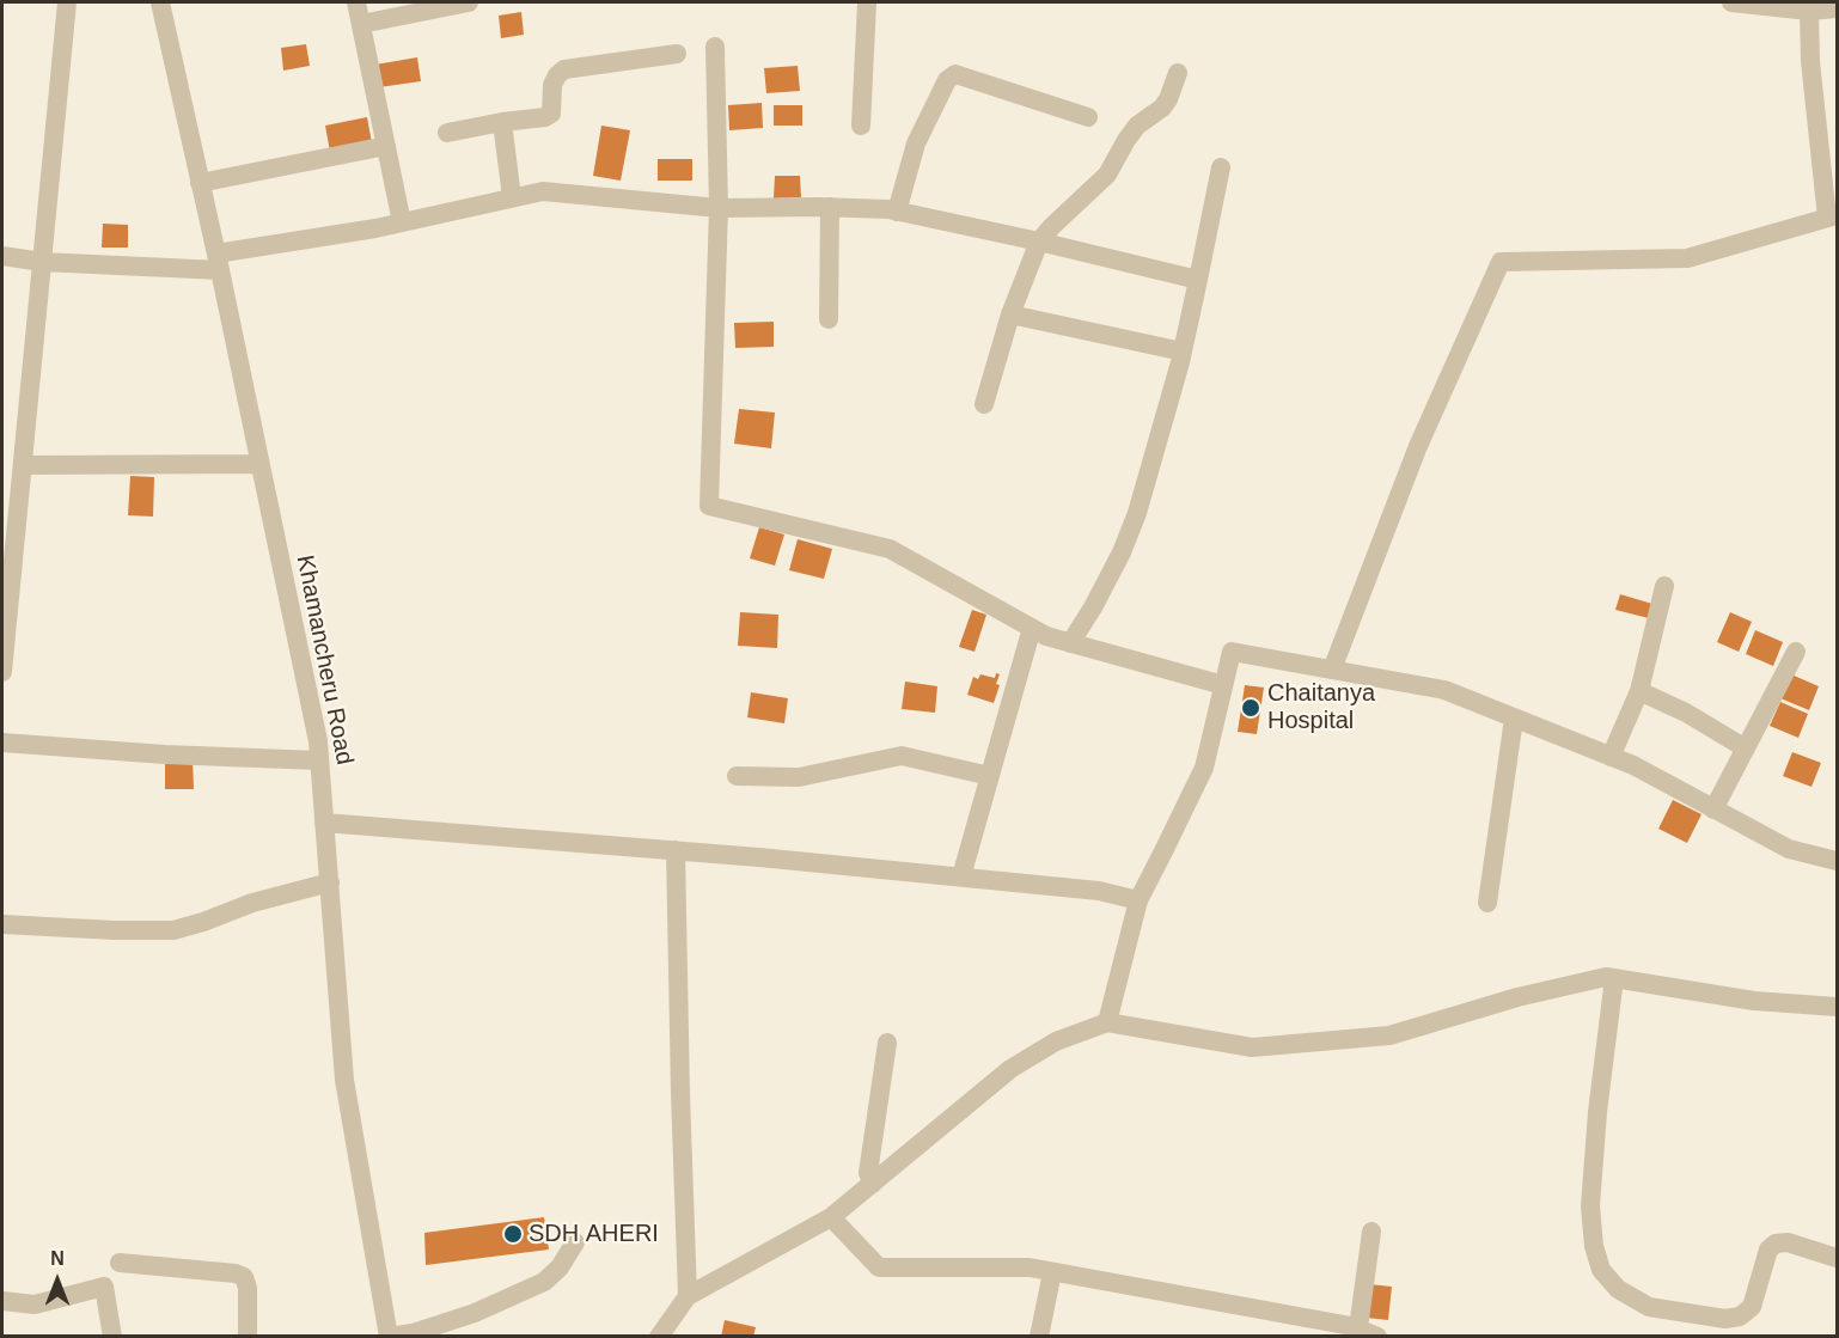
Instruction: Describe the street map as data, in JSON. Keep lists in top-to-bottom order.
{
  "streets": {
    "street": ["Khamancheru Road"]
  },
  "places": ["Chaitanya Hospital", "SDH AHERI"],
  "north": "top"
}
